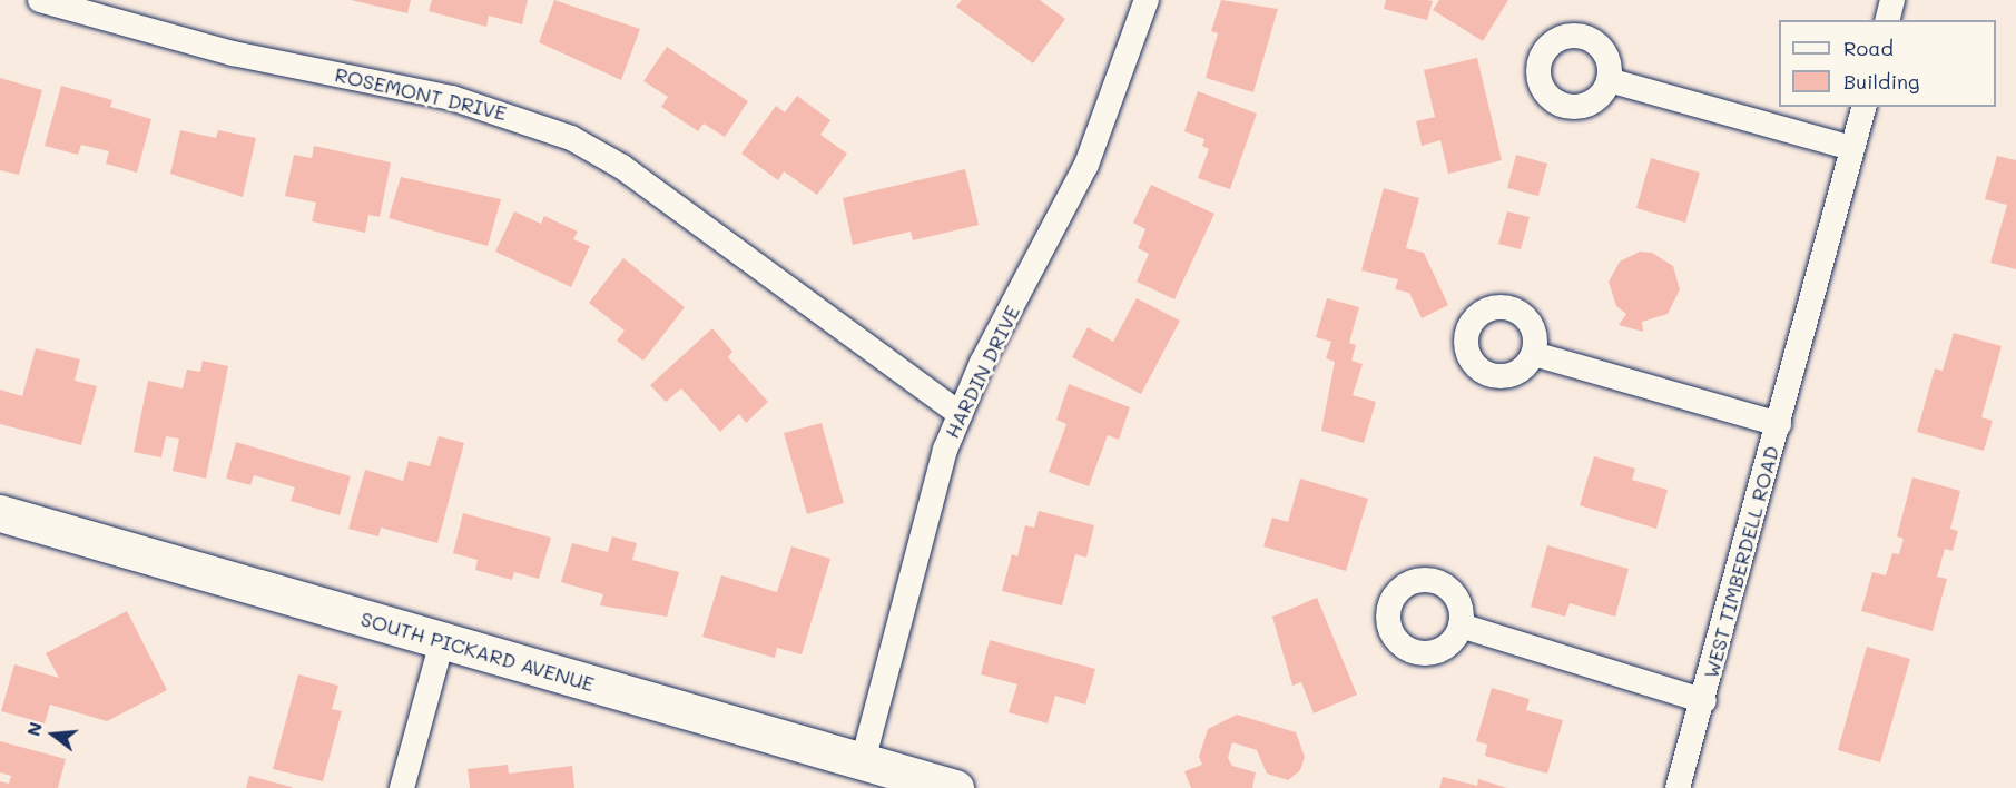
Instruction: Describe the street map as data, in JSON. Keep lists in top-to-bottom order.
{
  "streets": {
    "street": [
      "ROSEMONT DRIVE",
      "HARDIN DRIVE",
      "WEST TIMBERDELL ROAD",
      "SOUTH PICKARD AVENUE"
    ]
  },
  "crossings": [
    ["ROSEMONT DRIVE", "HARDIN DRIVE"],
    ["HARDIN DRIVE", "SOUTH PICKARD AVENUE"]
  ],
  "legend": ["Road", "Building"],
  "north": "left"
}
